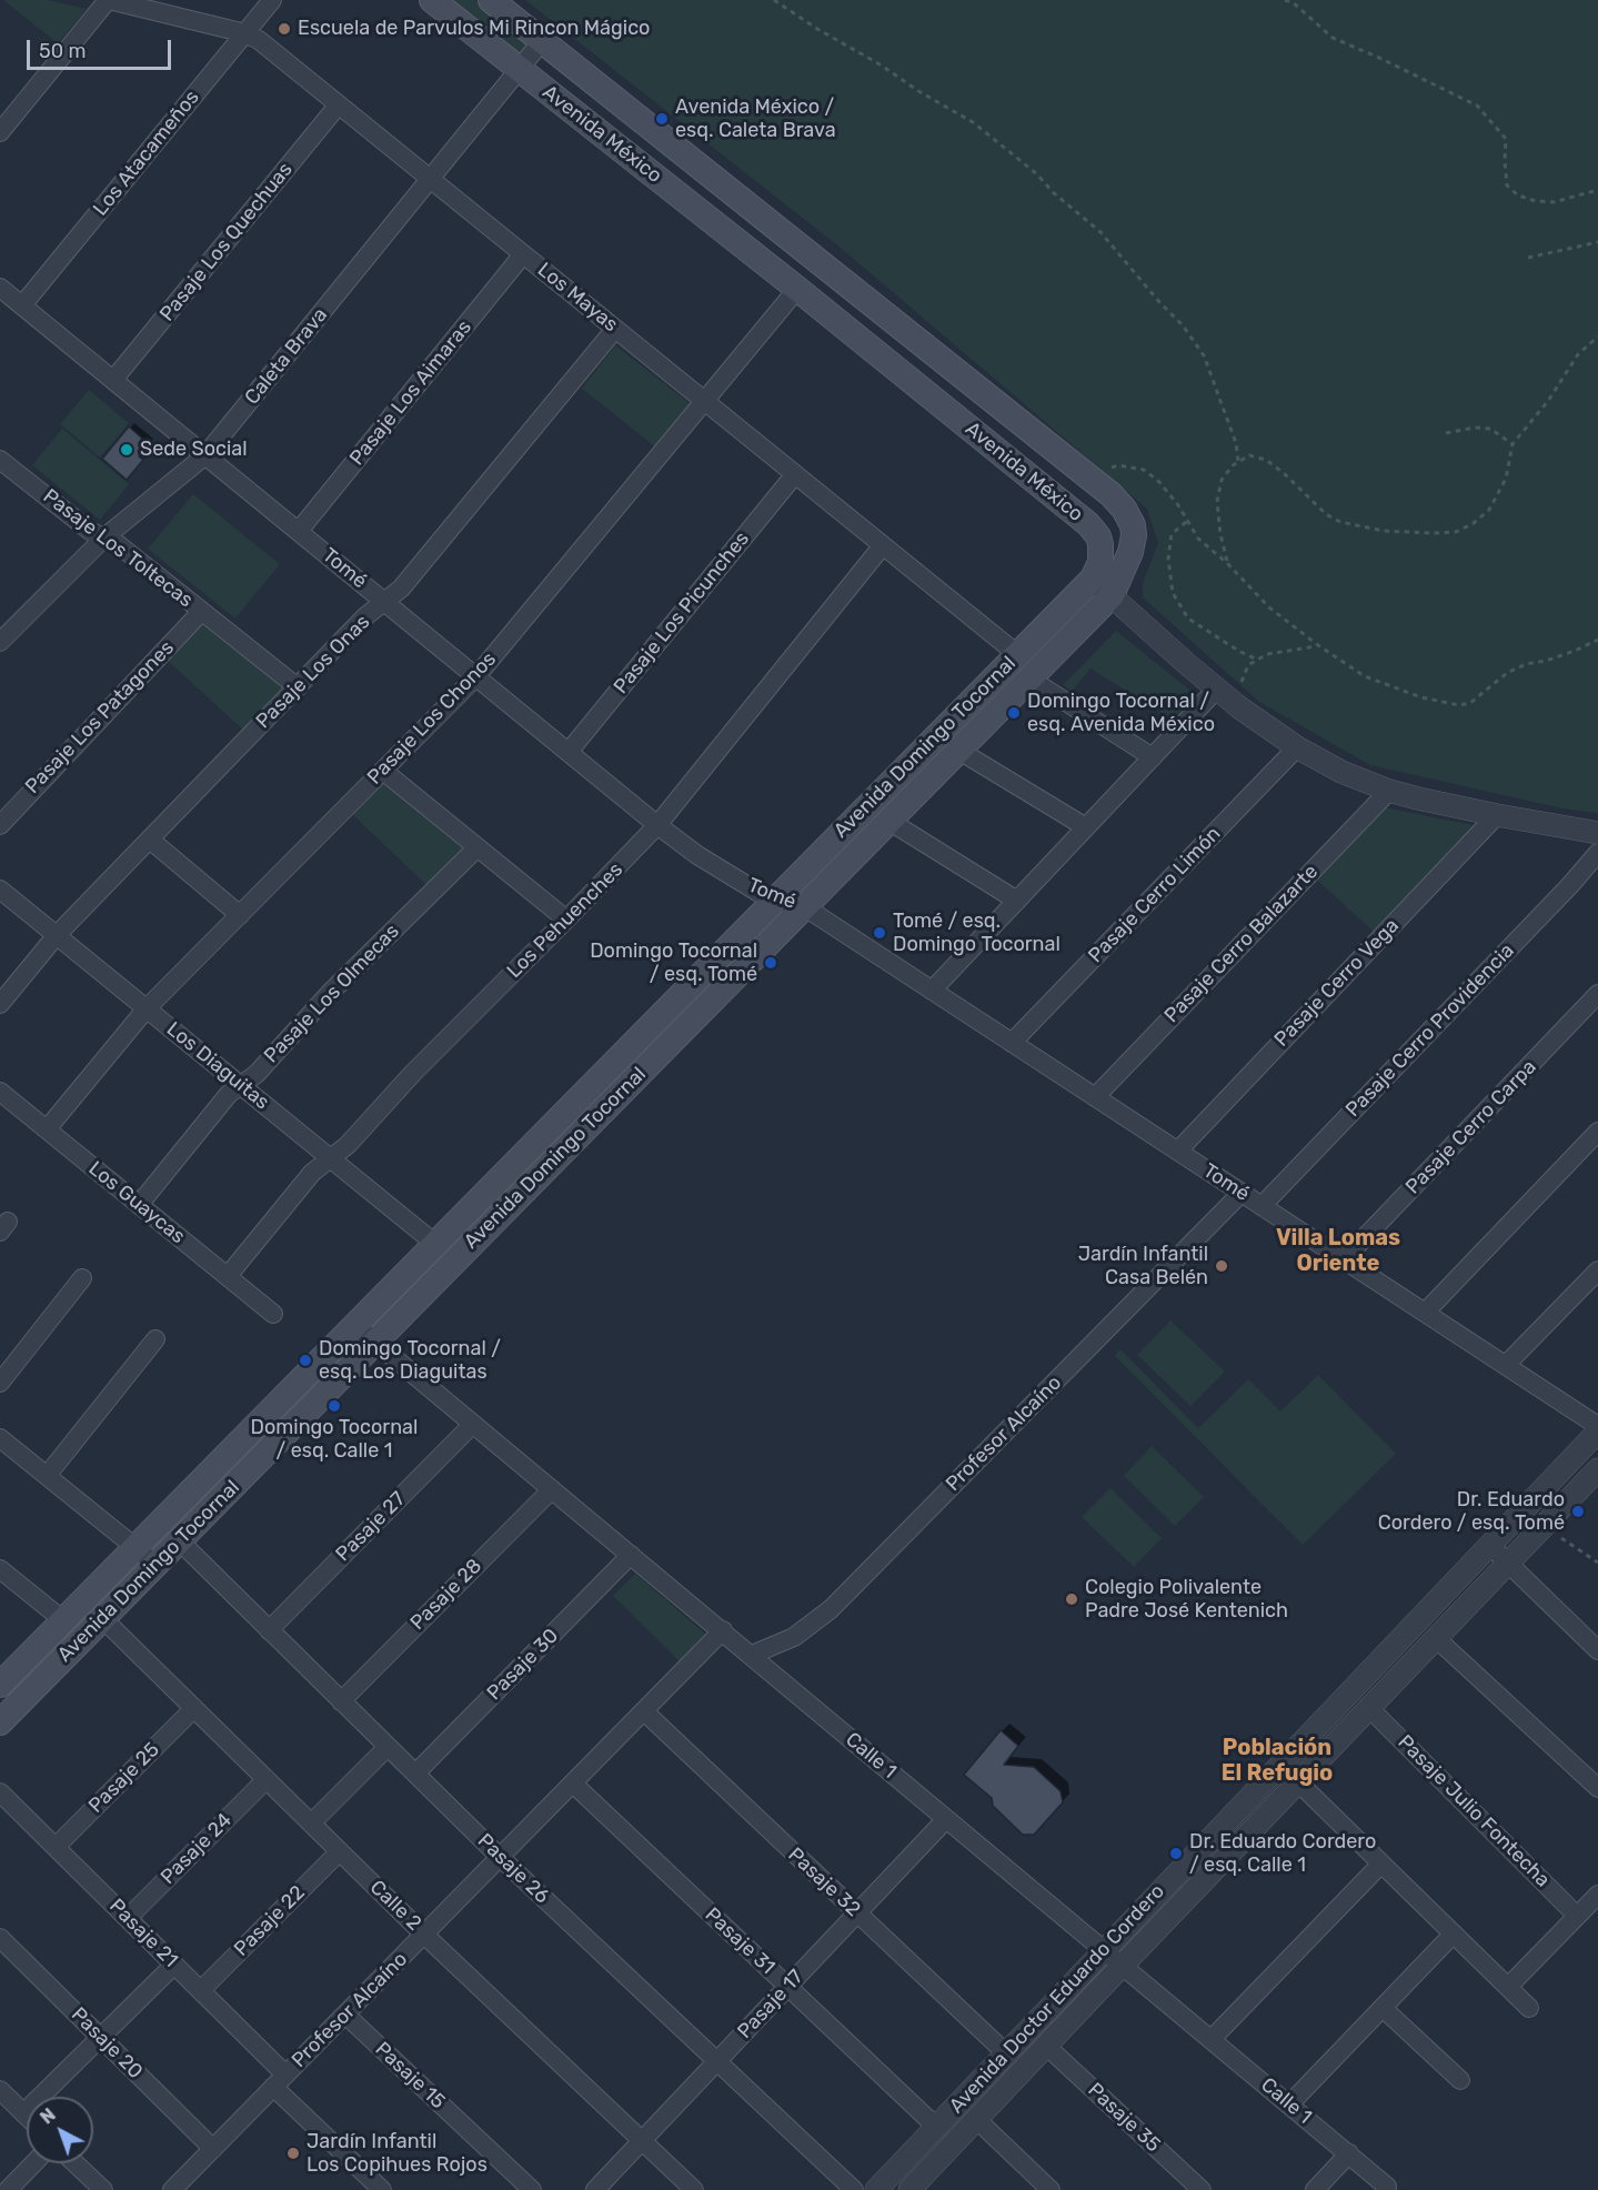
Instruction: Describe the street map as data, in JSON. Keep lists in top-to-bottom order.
{
  "streets": {
    "main road": ["Avenida México", "Avenida Domingo Tocornal"],
    "street": [
      "Los Atacameños",
      "Pasaje Los Quechuas",
      "Los Mayas",
      "Caleta Brava",
      "Pasaje Los Aimaras",
      "Pasaje Los Toltecas",
      "Tomé",
      "Pasaje Los Picunches",
      "Pasaje Los Onas",
      "Pasaje Los Patagones",
      "Pasaje Los Chonos",
      "Pasaje Cerro Limón",
      "Los Pehuenches",
      "Pasaje Cerro Balazarte",
      "Pasaje Cerro Vega",
      "Pasaje Los Olmecas",
      "Pasaje Cerro Providencia",
      "Los Diaguitas",
      "Pasaje Cerro Carpa",
      "Los Guaycas",
      "Profesor Alcaíno",
      "Pasaje 27",
      "Pasaje 28",
      "Pasaje 30",
      "Calle 1",
      "Pasaje 25",
      "Pasaje Julio Fontecha",
      "Pasaje 24",
      "Pasaje 26",
      "Pasaje 32",
      "Calle 2",
      "Pasaje 22",
      "Pasaje 21",
      "Pasaje 31",
      "Avenida Doctor Eduardo Cordero",
      "Pasaje 17",
      "Pasaje 20",
      "Pasaje 15",
      "Pasaje 35"
    ]
  },
  "crossings": [
    ["Avenida México", "Caleta Brava"],
    ["Avenida México", "Pasaje Los Chonos"],
    ["Avenida México", "Avenida Domingo Tocornal"],
    ["Los Atacameños", "Los Mayas"],
    ["Los Atacameños", "Tomé"],
    ["Pasaje Los Quechuas", "Los Mayas"],
    ["Pasaje Los Quechuas", "Tomé"],
    ["Los Mayas", "Caleta Brava"],
    ["Los Mayas", "Pasaje Los Aimaras"],
    ["Los Mayas", "Pasaje Los Picunches"],
    ["Los Mayas", "Pasaje Los Onas"],
    ["Los Mayas", "Pasaje Los Chonos"],
    ["Los Mayas", "Avenida Domingo Tocornal"],
    ["Los Mayas", "Los Pehuenches"],
    ["Caleta Brava", "Pasaje Los Toltecas"],
    ["Caleta Brava", "Tomé"],
    ["Pasaje Los Aimaras", "Tomé"],
    ["Pasaje Los Toltecas", "Pasaje Los Onas"],
    ["Pasaje Los Toltecas", "Pasaje Los Patagones"],
    ["Tomé", "Pasaje Los Picunches"],
    ["Tomé", "Pasaje Los Onas"],
    ["Tomé", "Pasaje Los Chonos"],
    ["Tomé", "Avenida Domingo Tocornal"],
    ["Tomé", "Pasaje Cerro Limón"],
    ["Tomé", "Los Pehuenches"],
    ["Tomé", "Pasaje Cerro Balazarte"],
    ["Tomé", "Pasaje Cerro Vega"],
    ["Tomé", "Pasaje Cerro Providencia"],
    ["Tomé", "Pasaje Cerro Carpa"],
    ["Tomé", "Profesor Alcaíno"],
    ["Pasaje Los Onas", "Los Diaguitas"],
    ["Pasaje Los Chonos", "Los Diaguitas"],
    ["Pasaje Los Chonos", "Los Guaycas"],
    ["Avenida Domingo Tocornal", "Los Diaguitas"],
    ["Avenida Domingo Tocornal", "Calle 1"],
    ["Avenida Domingo Tocornal", "Pasaje 26"],
    ["Avenida Domingo Tocornal", "Calle 2"],
    ["Los Pehuenches", "Los Diaguitas"],
    ["Los Pehuenches", "Los Guaycas"],
    ["Pasaje Los Olmecas", "Los Diaguitas"],
    ["Pasaje Los Olmecas", "Los Guaycas"],
    ["Profesor Alcaíno", "Calle 1"],
    ["Profesor Alcaíno", "Pasaje 26"],
    ["Profesor Alcaíno", "Pasaje 32"],
    ["Profesor Alcaíno", "Calle 2"],
    ["Profesor Alcaíno", "Pasaje 21"],
    ["Profesor Alcaíno", "Pasaje 31"],
    ["Profesor Alcaíno", "Pasaje 20"],
    ["Profesor Alcaíno", "Pasaje 15"],
    ["Pasaje 27", "Calle 1"],
    ["Pasaje 27", "Pasaje 26"],
    ["Pasaje 28", "Calle 1"],
    ["Pasaje 28", "Pasaje 26"],
    ["Pasaje 30", "Calle 1"],
    ["Pasaje 30", "Pasaje 26"],
    ["Calle 1", "Avenida Doctor Eduardo Cordero"],
    ["Calle 1", "Pasaje 17"],
    ["Pasaje 25", "Calle 2"],
    ["Pasaje 25", "Pasaje 21"],
    ["Pasaje Julio Fontecha", "Avenida Doctor Eduardo Cordero"],
    ["Pasaje 24", "Calle 2"],
    ["Pasaje 24", "Pasaje 21"],
    ["Pasaje 26", "Pasaje 17"],
    ["Pasaje 32", "Avenida Doctor Eduardo Cordero"],
    ["Pasaje 32", "Pasaje 17"],
    ["Calle 2", "Pasaje 22"],
    ["Calle 2", "Pasaje 17"],
    ["Pasaje 22", "Pasaje 21"],
    ["Pasaje 31", "Avenida Doctor Eduardo Cordero"],
    ["Pasaje 31", "Pasaje 17"],
    ["Avenida Doctor Eduardo Cordero", "Pasaje 35"]
  ],
  "districts": ["Villa Lomas Oriente", "Población El Refugio"],
  "places": [
    "Escuela de Parvulos Mi Rincon Mágico",
    "Avenida México / esq. Caleta Brava",
    "Sede Social",
    "Domingo Tocornal / esq. Avenida México",
    "Tomé / esq. Domingo Tocornal",
    "Domingo Tocornal / esq. Tomé",
    "Jardín Infantil Casa Belén",
    "Domingo Tocornal / esq. Los Diaguitas",
    "Domingo Tocornal / esq. Calle 1",
    "Dr. Eduardo Cordero / esq. Tomé",
    "Colegio Polivalente Padre José Kentenich",
    "Dr. Eduardo Cordero / esq. Calle 1",
    "Jardín Infantil Los Copihues Rojos"
  ],
  "scale_bar": "50 m",
  "north": "top left"
}
